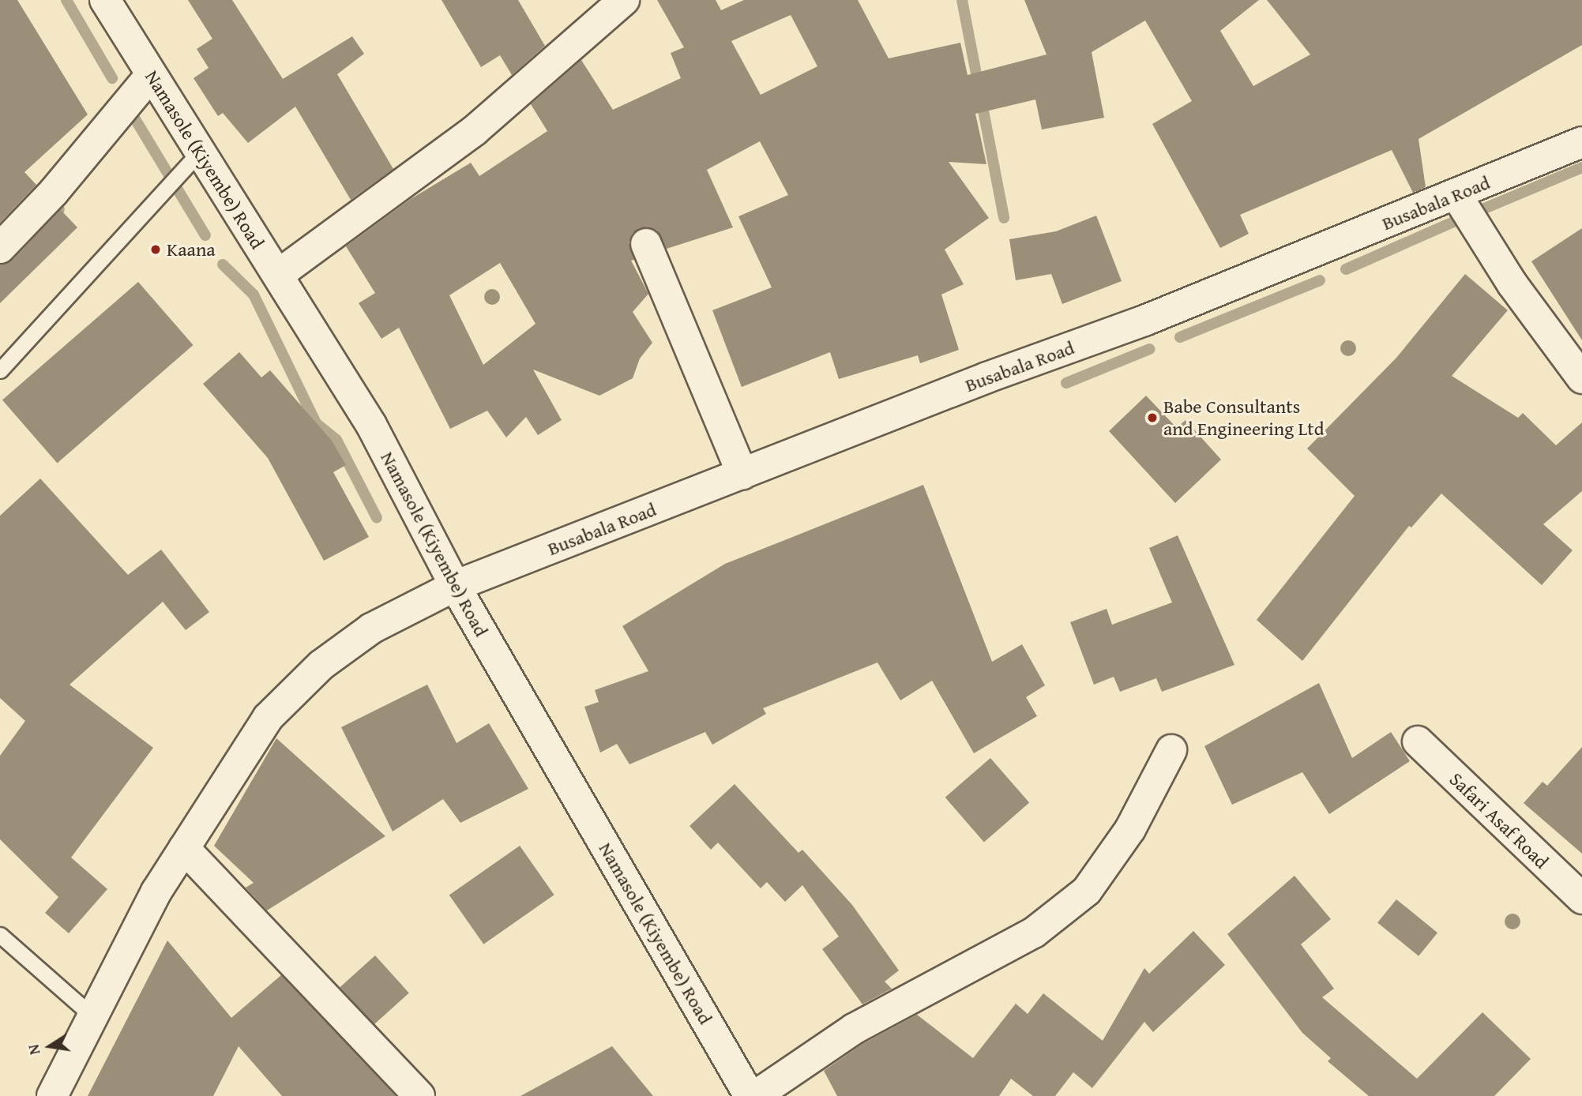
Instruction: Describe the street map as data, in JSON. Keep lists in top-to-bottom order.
{
  "streets": {
    "street": ["Namasole (Kiyembe) Road", "Busabala Road", "Safari Asaf Road"]
  },
  "crossings": [
    ["Namasole (Kiyembe) Road", "Busabala Road"]
  ],
  "places": ["Kaana", "Babe Consultants and Engineering Ltd"],
  "north": "left"
}
